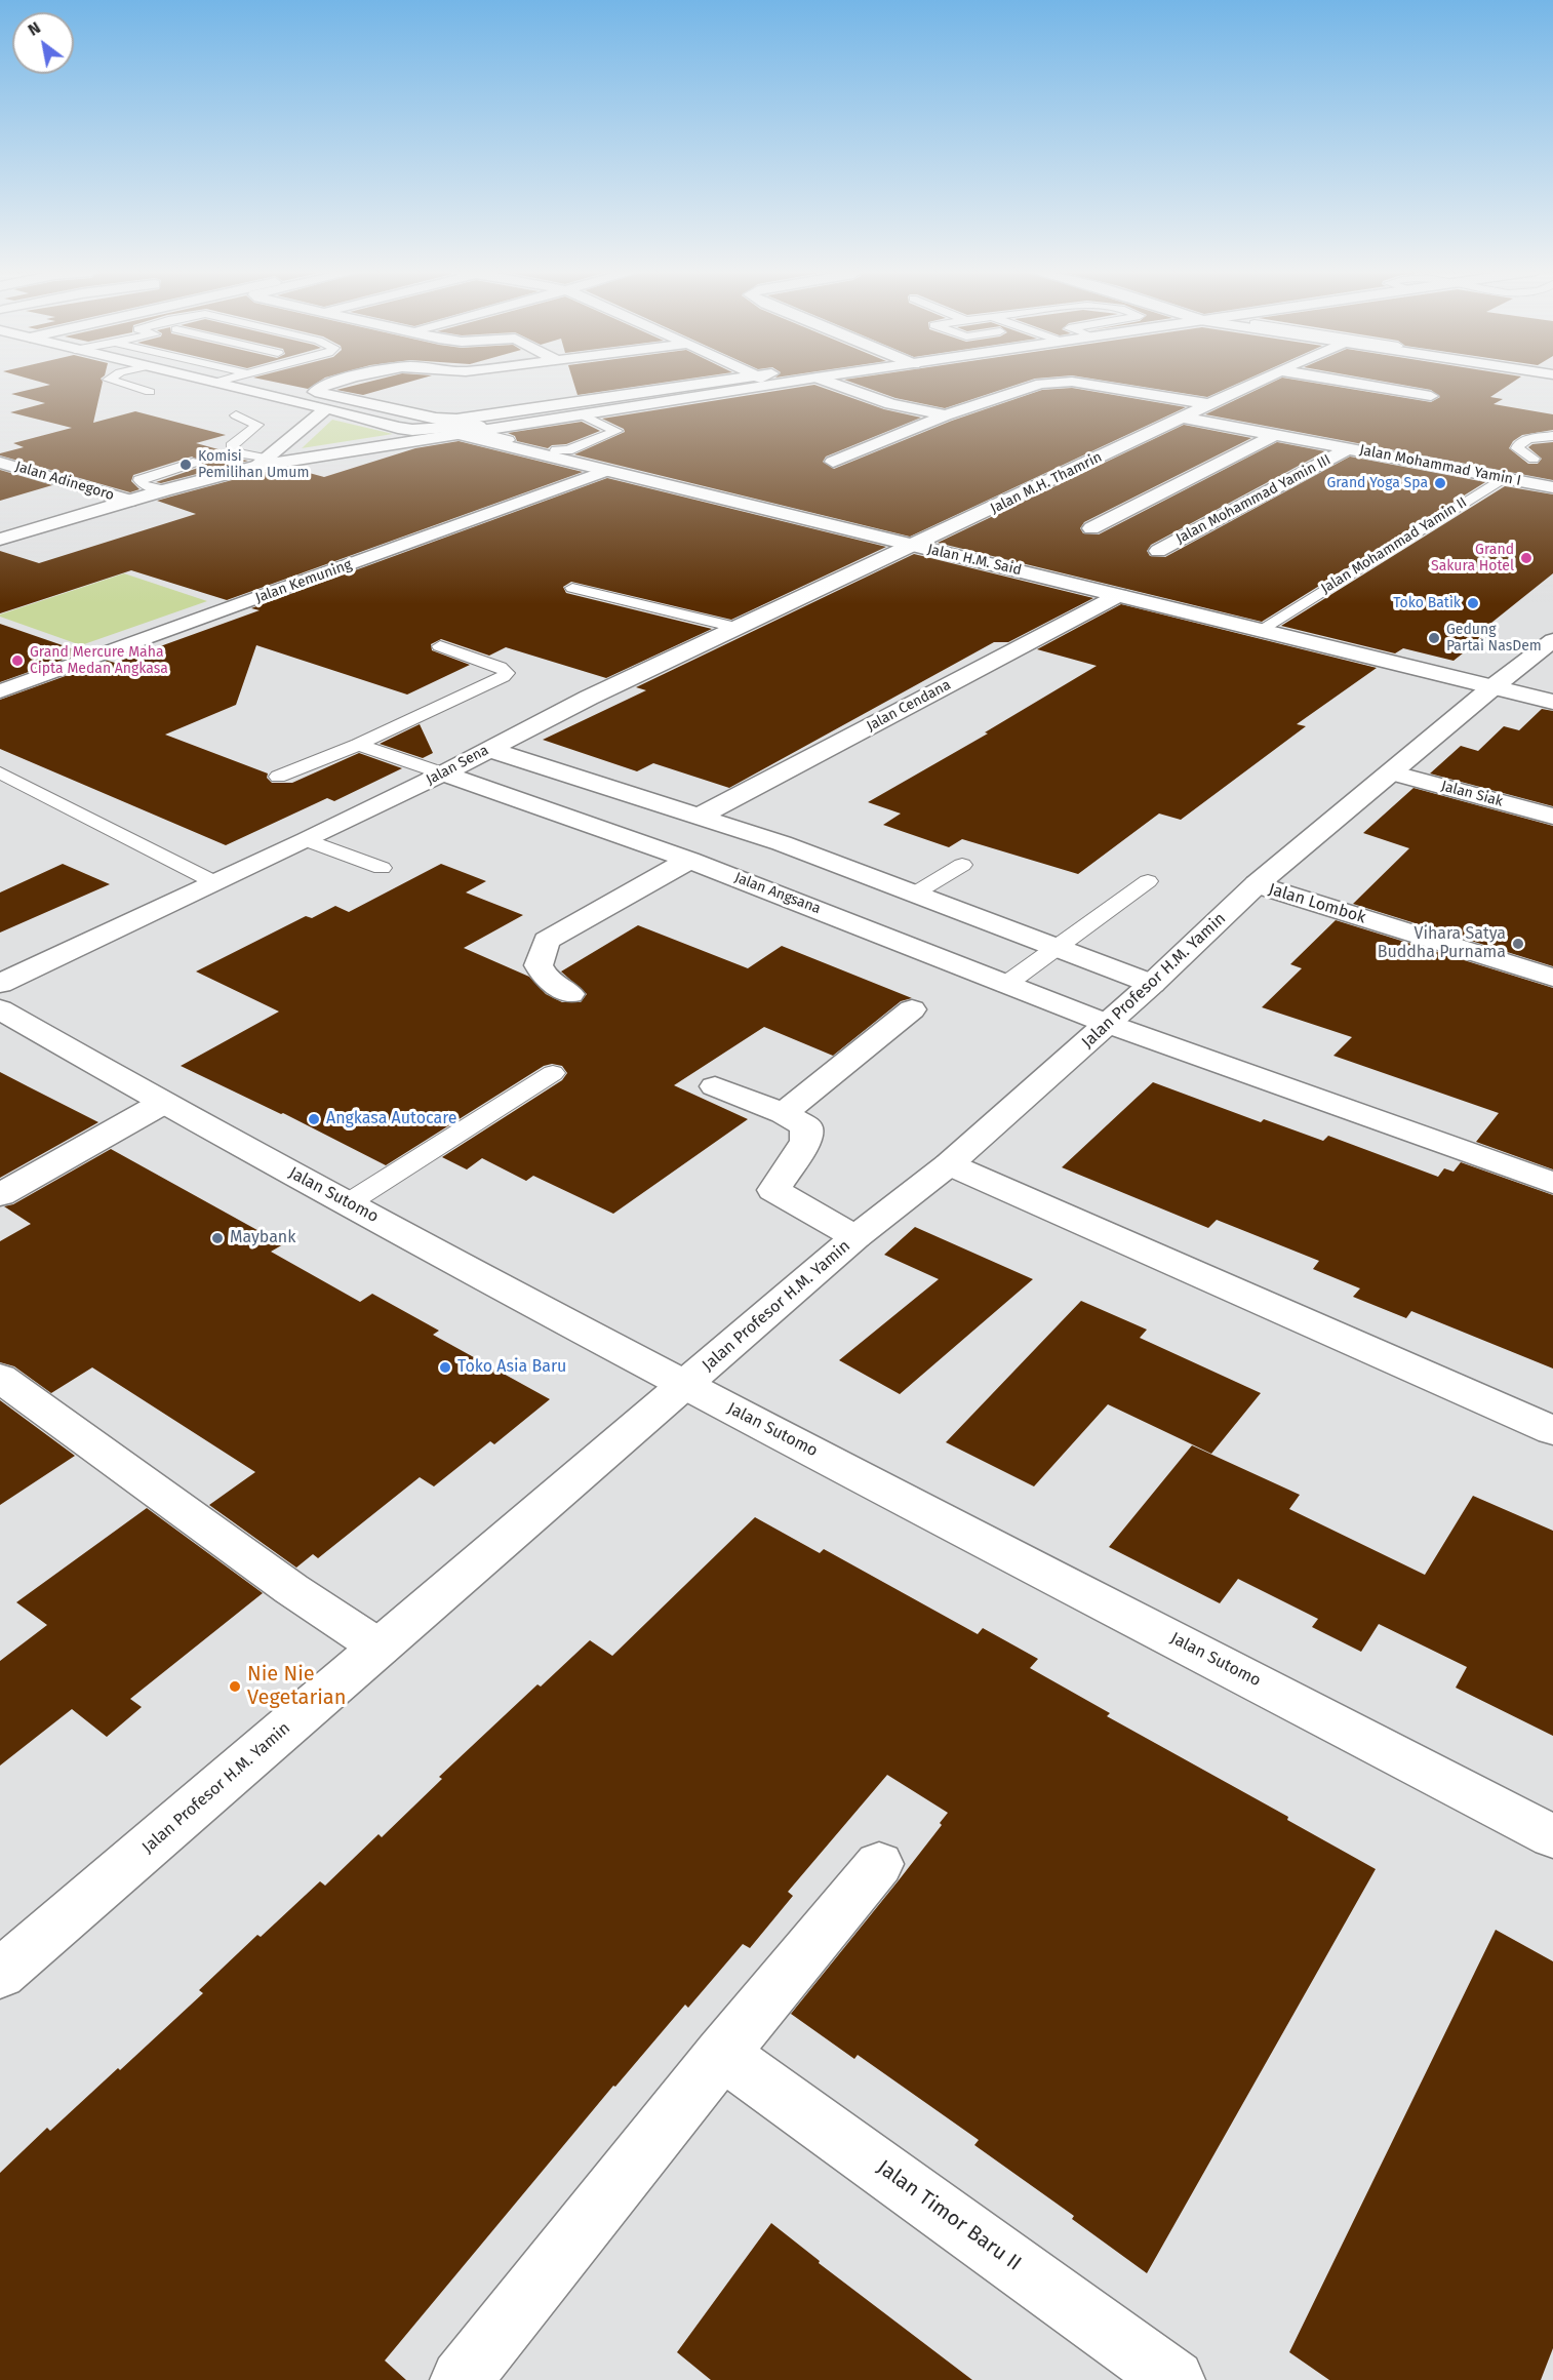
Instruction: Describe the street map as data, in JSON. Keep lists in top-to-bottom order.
{
  "streets": {
    "street": [
      "Jalan Mohammad Yamin I",
      "Jalan Adinegoro",
      "Jalan M.H. Thamrin",
      "Jalan Mohammad Yamin III",
      "Jalan Mohammad Yamin II",
      "Jalan H.M. Said",
      "Jalan Kemuning",
      "Jalan Cendana",
      "Jalan Sena",
      "Jalan Siak",
      "Jalan Angsana",
      "Jalan Lombok",
      "Jalan Profesor H.M. Yamin",
      "Jalan Sutomo",
      "Jalan Timor Baru II"
    ]
  },
  "crossings": [
    ["Jalan Mohammad Yamin I", "Jalan M.H. Thamrin"],
    ["Jalan Mohammad Yamin I", "Jalan Mohammad Yamin III"],
    ["Jalan Mohammad Yamin I", "Jalan Mohammad Yamin II"],
    ["Jalan M.H. Thamrin", "Jalan H.M. Said"],
    ["Jalan M.H. Thamrin", "Jalan Sena"],
    ["Jalan Mohammad Yamin II", "Jalan H.M. Said"],
    ["Jalan H.M. Said", "Jalan Kemuning"],
    ["Jalan H.M. Said", "Jalan Cendana"],
    ["Jalan H.M. Said", "Jalan Sena"],
    ["Jalan H.M. Said", "Jalan Profesor H.M. Yamin"],
    ["Jalan Sena", "Jalan Angsana"],
    ["Jalan Siak", "Jalan Profesor H.M. Yamin"],
    ["Jalan Angsana", "Jalan Profesor H.M. Yamin"],
    ["Jalan Lombok", "Jalan Profesor H.M. Yamin"],
    ["Jalan Profesor H.M. Yamin", "Jalan Sutomo"]
  ],
  "places": [
    "Komisi Pemilihan Umum",
    "Grand Yoga Spa",
    "Grand Sakura Hotel",
    "Toko Batik",
    "Gedung Partai NasDem",
    "Grand Mercure Maha Cipta Medan Angkasa",
    "Vihara Satya Buddha Purnama",
    "Angkasa Autocare",
    "Maybank",
    "Toko Asia Baru",
    "Nie Nie Vegetarian"
  ],
  "north": "top left"
}
